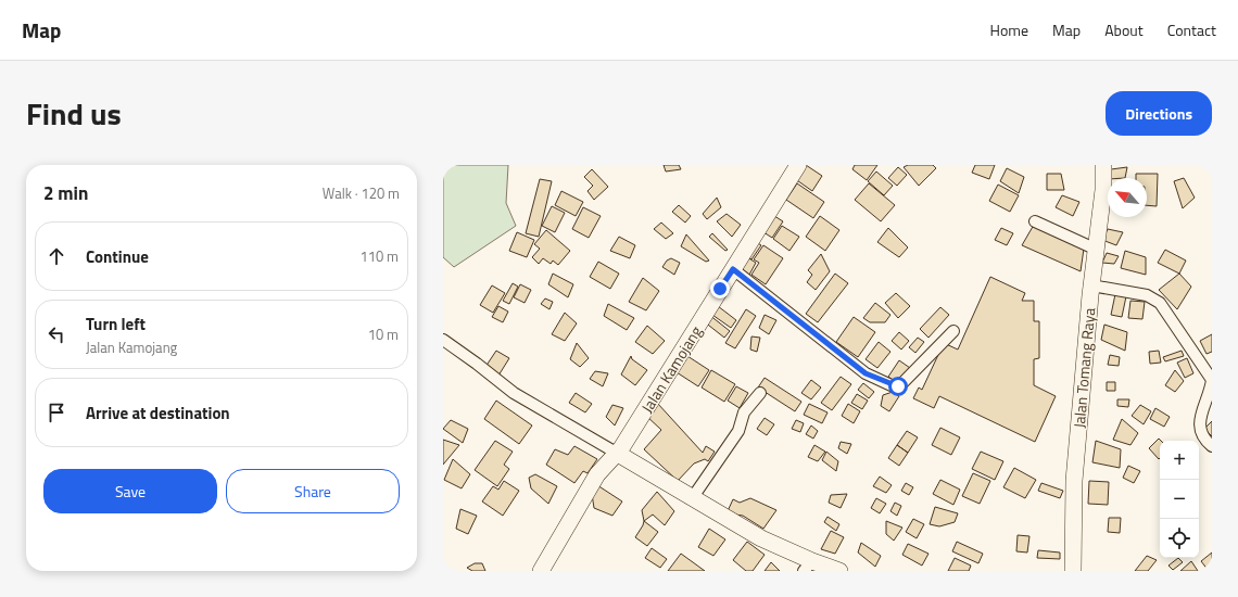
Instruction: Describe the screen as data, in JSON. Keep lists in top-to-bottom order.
{
  "streets": {
    "main road": ["Jalan Tomang Raya", "Jalan Kamojang"]
  },
  "north": "top left",
  "page": {
    "header": "Map",
    "nav": [
      "Home",
      "Map",
      "About",
      "Contact"
    ],
    "title": "Find us",
    "buttons": [
      "Directions",
      ["Save", "Share"]
    ],
    "heading": ["2 min", "Walk · 120 m"],
    "list": [
      ["Continue", "110 m"],
      ["Turn left", "Jalan Kamojang", "10 m"],
      "Arrive at destination"
    ],
    "map_buttons": ["+", "−"]
  }
}
